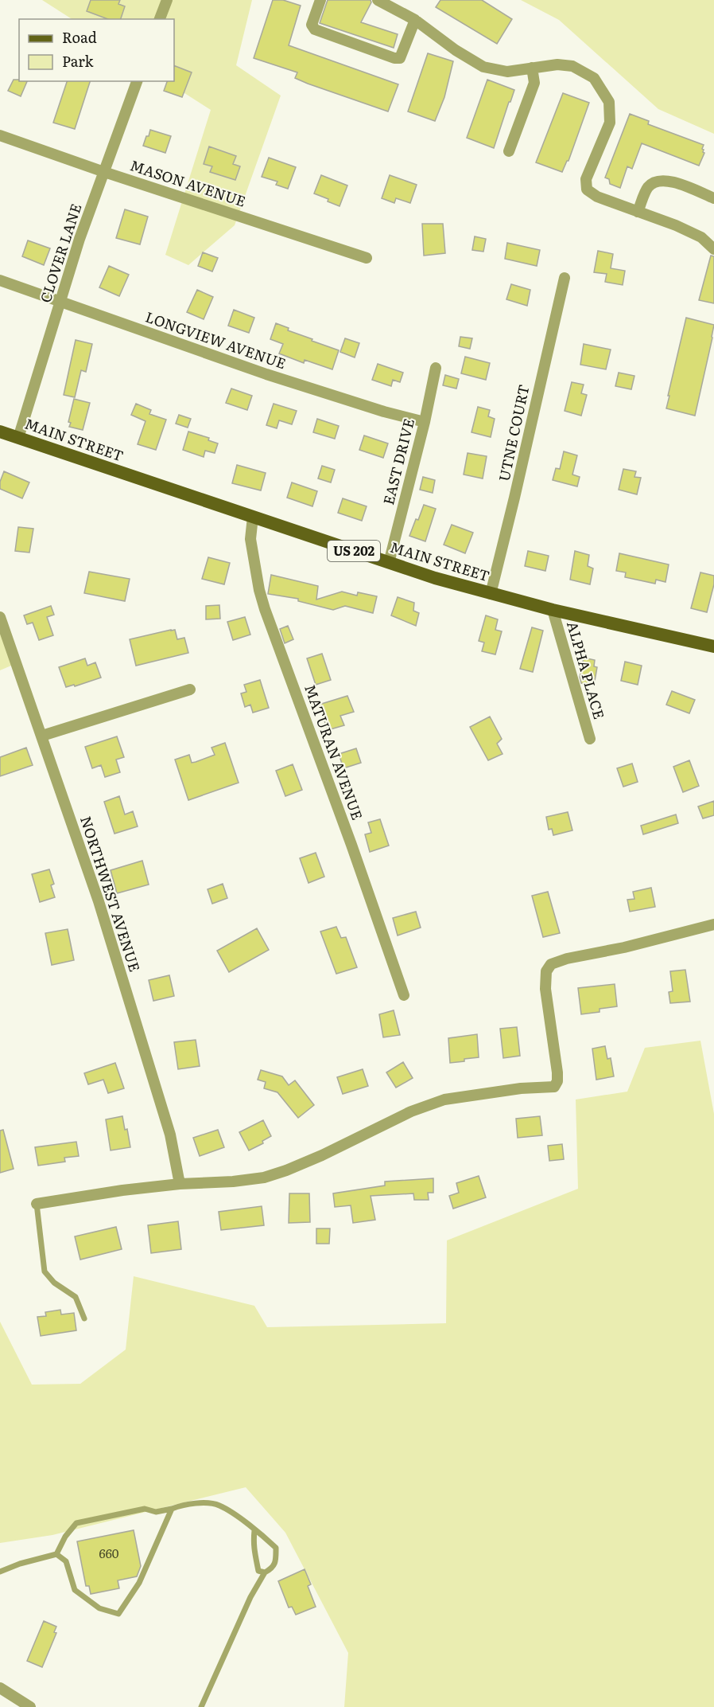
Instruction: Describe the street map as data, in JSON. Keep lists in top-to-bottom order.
{
  "streets": {
    "main road": ["MAIN STREET", "US 202"],
    "street": [
      "MASON AVENUE",
      "CLOVER LANE",
      "LONGVIEW AVENUE",
      "UTNE COURT",
      "EAST DRIVE",
      "ALPHA PLACE",
      "MATURAN AVENUE",
      "NORTHWEST AVENUE"
    ]
  },
  "crossings": [
    ["MASON AVENUE", "CLOVER LANE"],
    ["CLOVER LANE", "LONGVIEW AVENUE"],
    ["CLOVER LANE", "MAIN STREET"],
    ["LONGVIEW AVENUE", "EAST DRIVE"],
    ["UTNE COURT", "MAIN STREET"],
    ["MAIN STREET", "EAST DRIVE"],
    ["MAIN STREET", "ALPHA PLACE"],
    ["MAIN STREET", "MATURAN AVENUE"]
  ],
  "house_numbers": ["660"],
  "legend": ["Road", "Park"]
}
